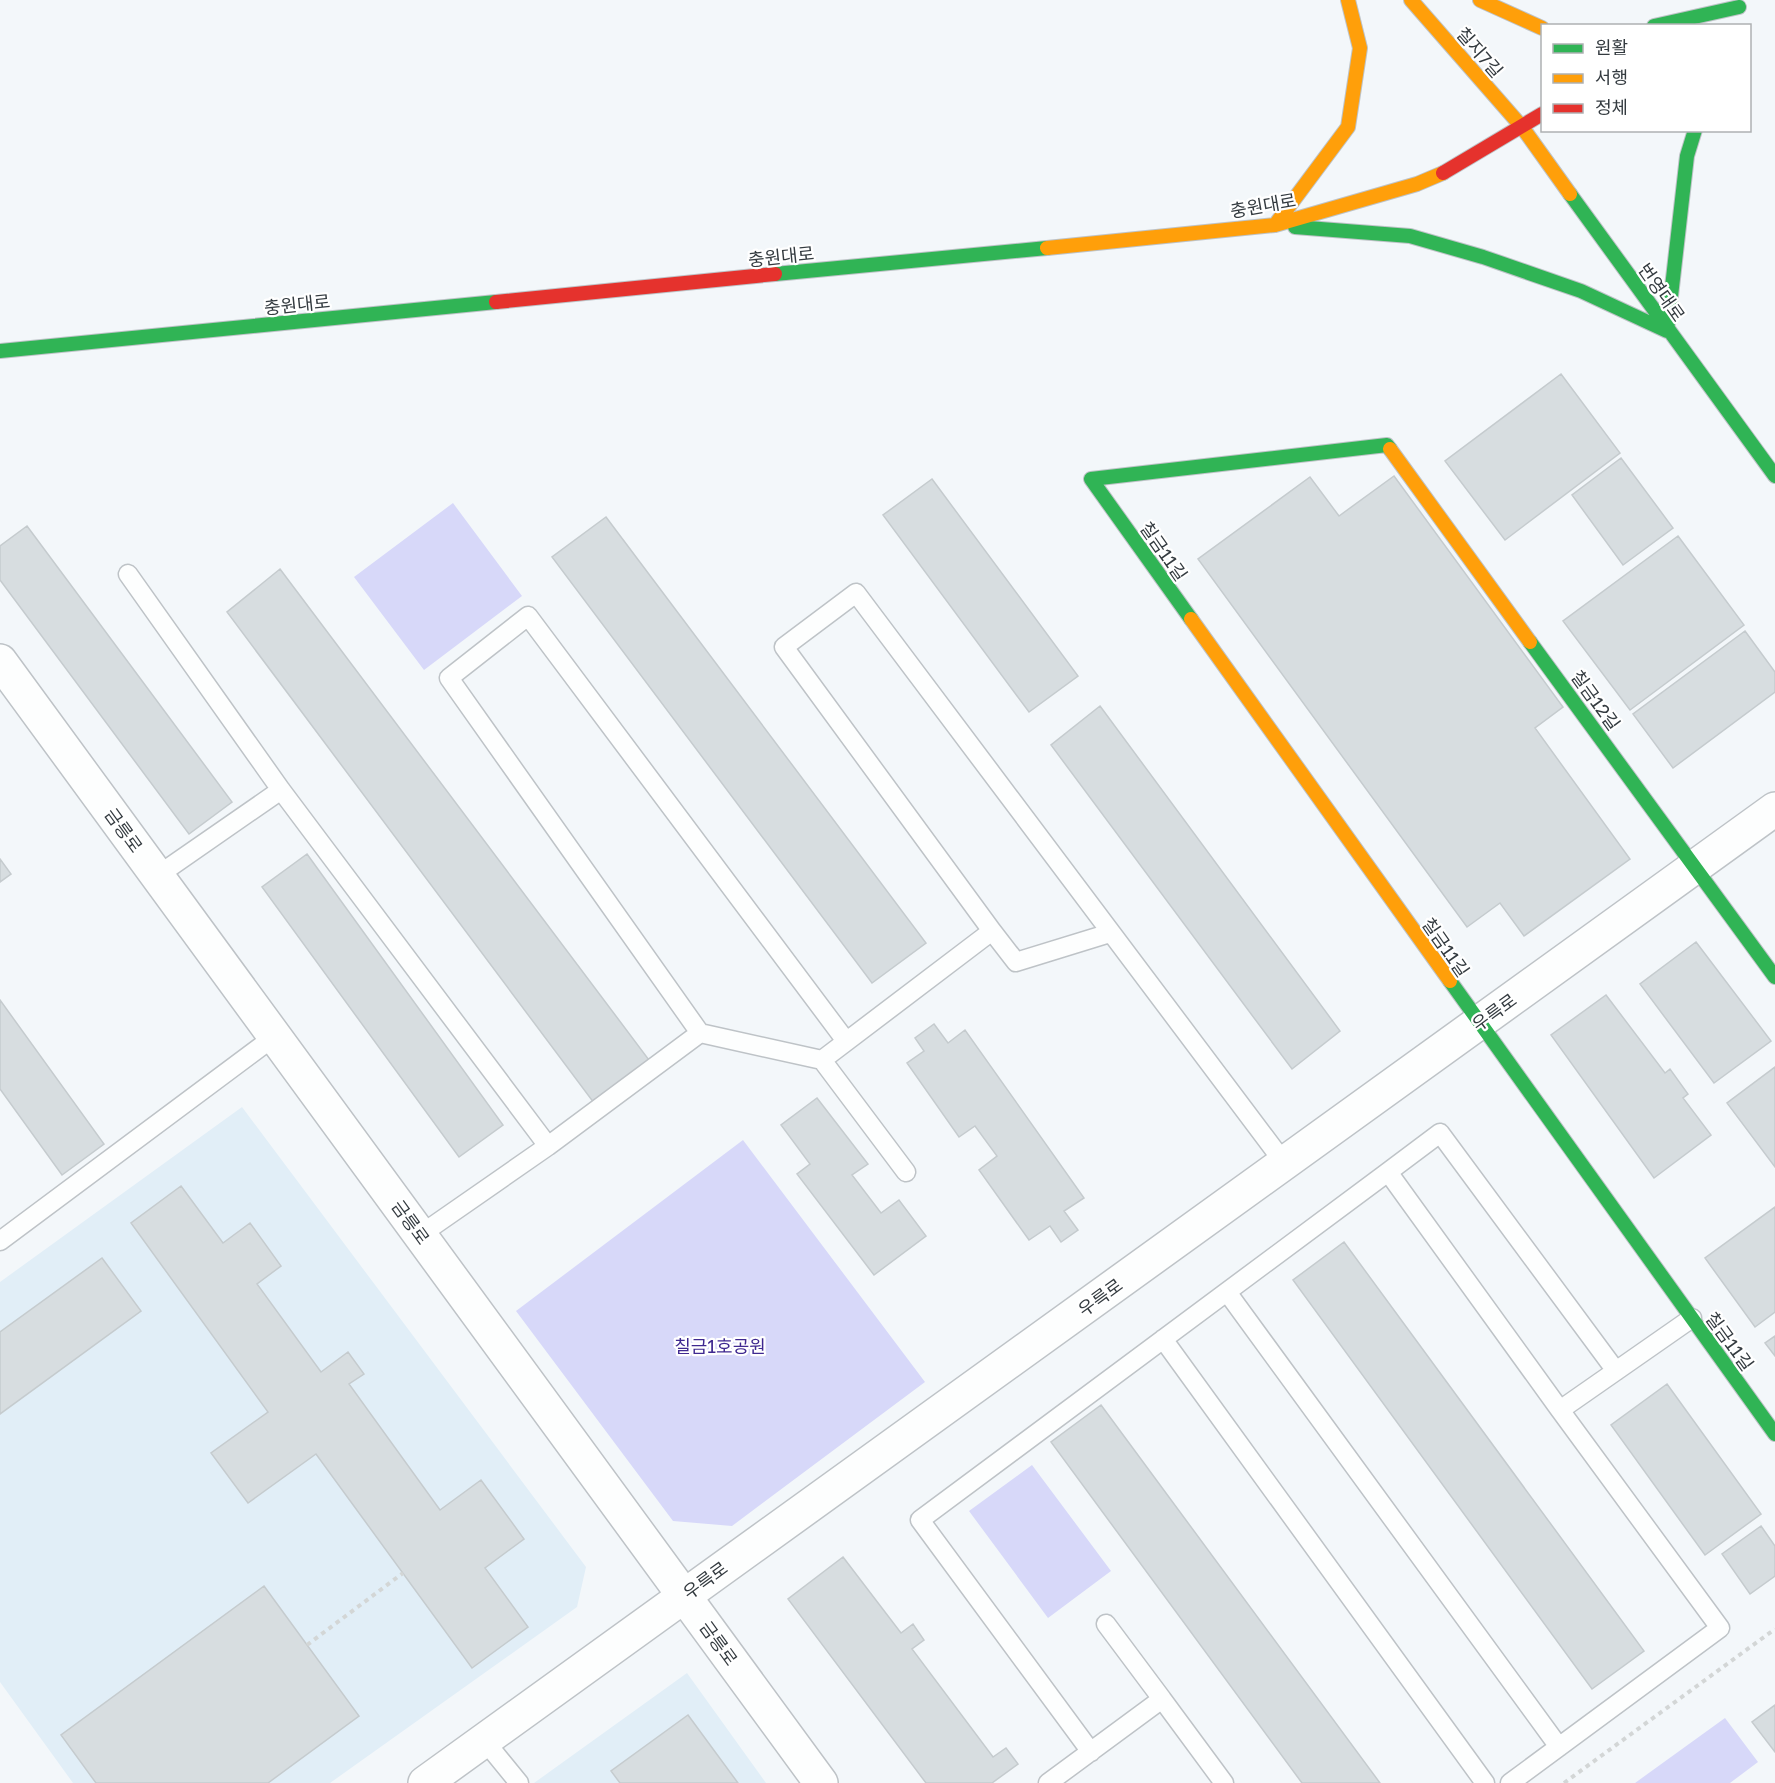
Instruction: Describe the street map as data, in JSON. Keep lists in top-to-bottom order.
{
  "streets": {
    "street": [
      "칠지7길",
      "충원대로",
      "번영대로",
      "칠금11길",
      "칠금12길",
      "금릉로",
      "우륵로"
    ]
  },
  "crossings": [
    ["칠지7길", "충원대로"],
    ["칠지7길", "번영대로"],
    ["충원대로", "번영대로"],
    ["칠금11길", "칠금12길"],
    ["칠금11길", "우륵로"],
    ["칠금12길", "우륵로"],
    ["금릉로", "우륵로"]
  ],
  "parks": ["칠금1호공원"],
  "legend": ["원활", "서행", "정체"]
}
